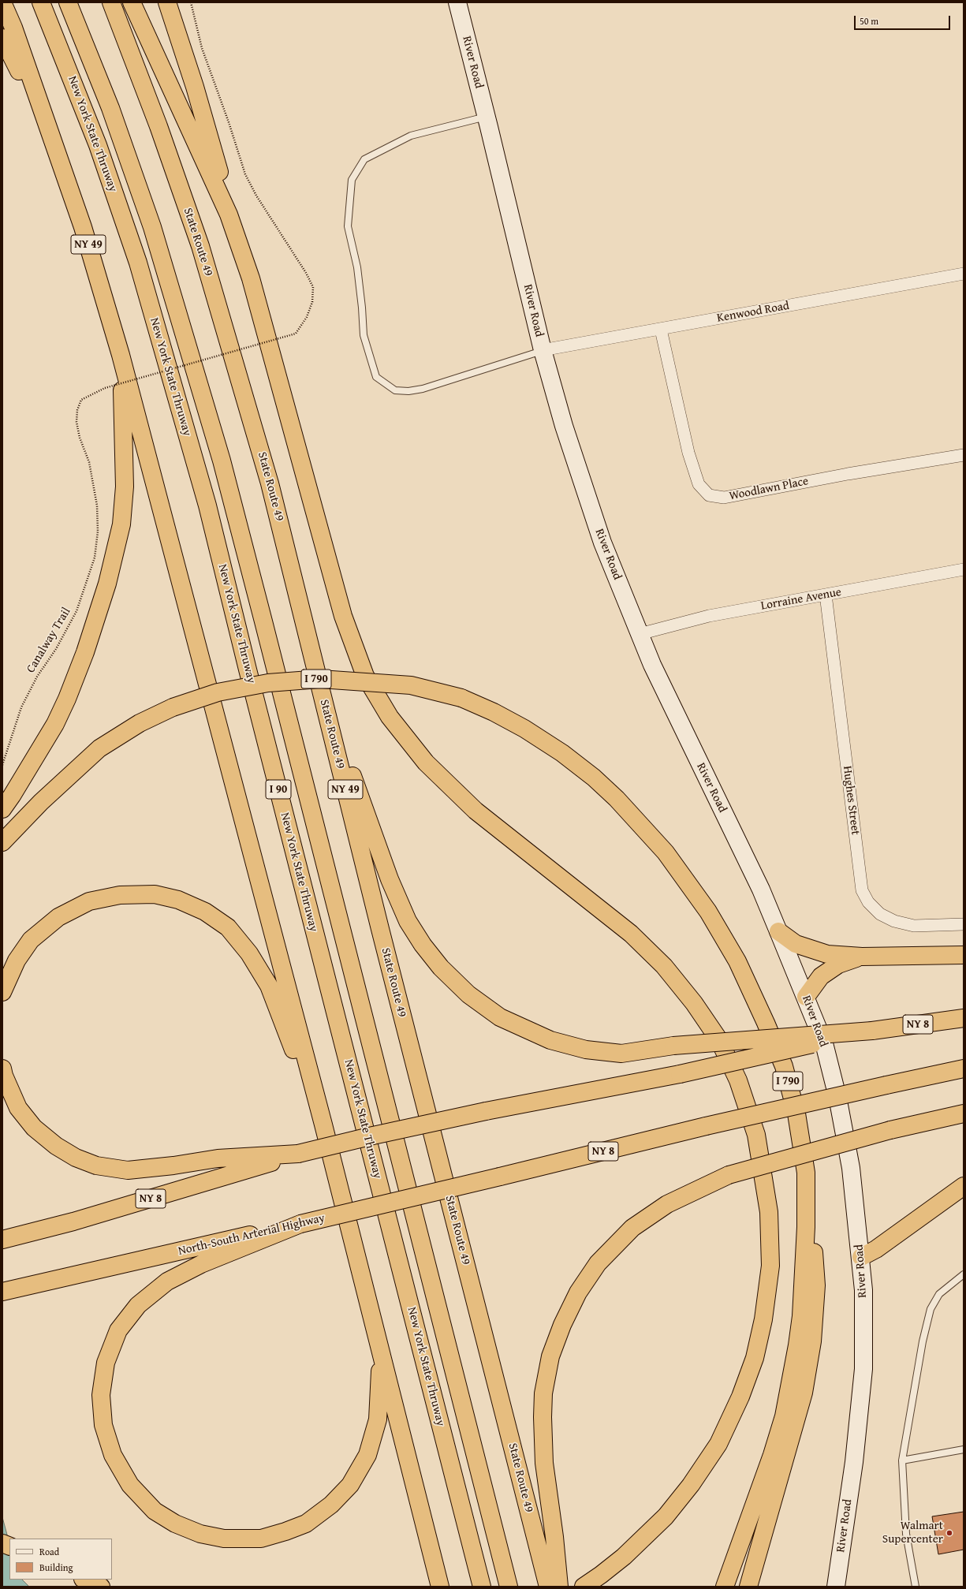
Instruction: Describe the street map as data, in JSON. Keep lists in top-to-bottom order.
{
  "streets": {
    "highway": [
      "New York State Thruway",
      "State Route 49",
      "NY 49",
      "I 790",
      "I 90",
      "NY 8",
      "North-South Arterial Highway"
    ],
    "main road": ["River Road"],
    "street": [
      "Kenwood Road",
      "Woodlawn Place",
      "Lorraine Avenue",
      "Hughes Street"
    ],
    "path": ["Canalway Trail"]
  },
  "crossings": [
    ["River Road", "Kenwood Road"],
    ["River Road", "Lorraine Avenue"],
    ["Kenwood Road", "Woodlawn Place"],
    ["Lorraine Avenue", "Hughes Street"]
  ],
  "places": ["Walmart Supercenter"],
  "legend": ["Road", "Building"],
  "scale_bar": "50 m"
}
